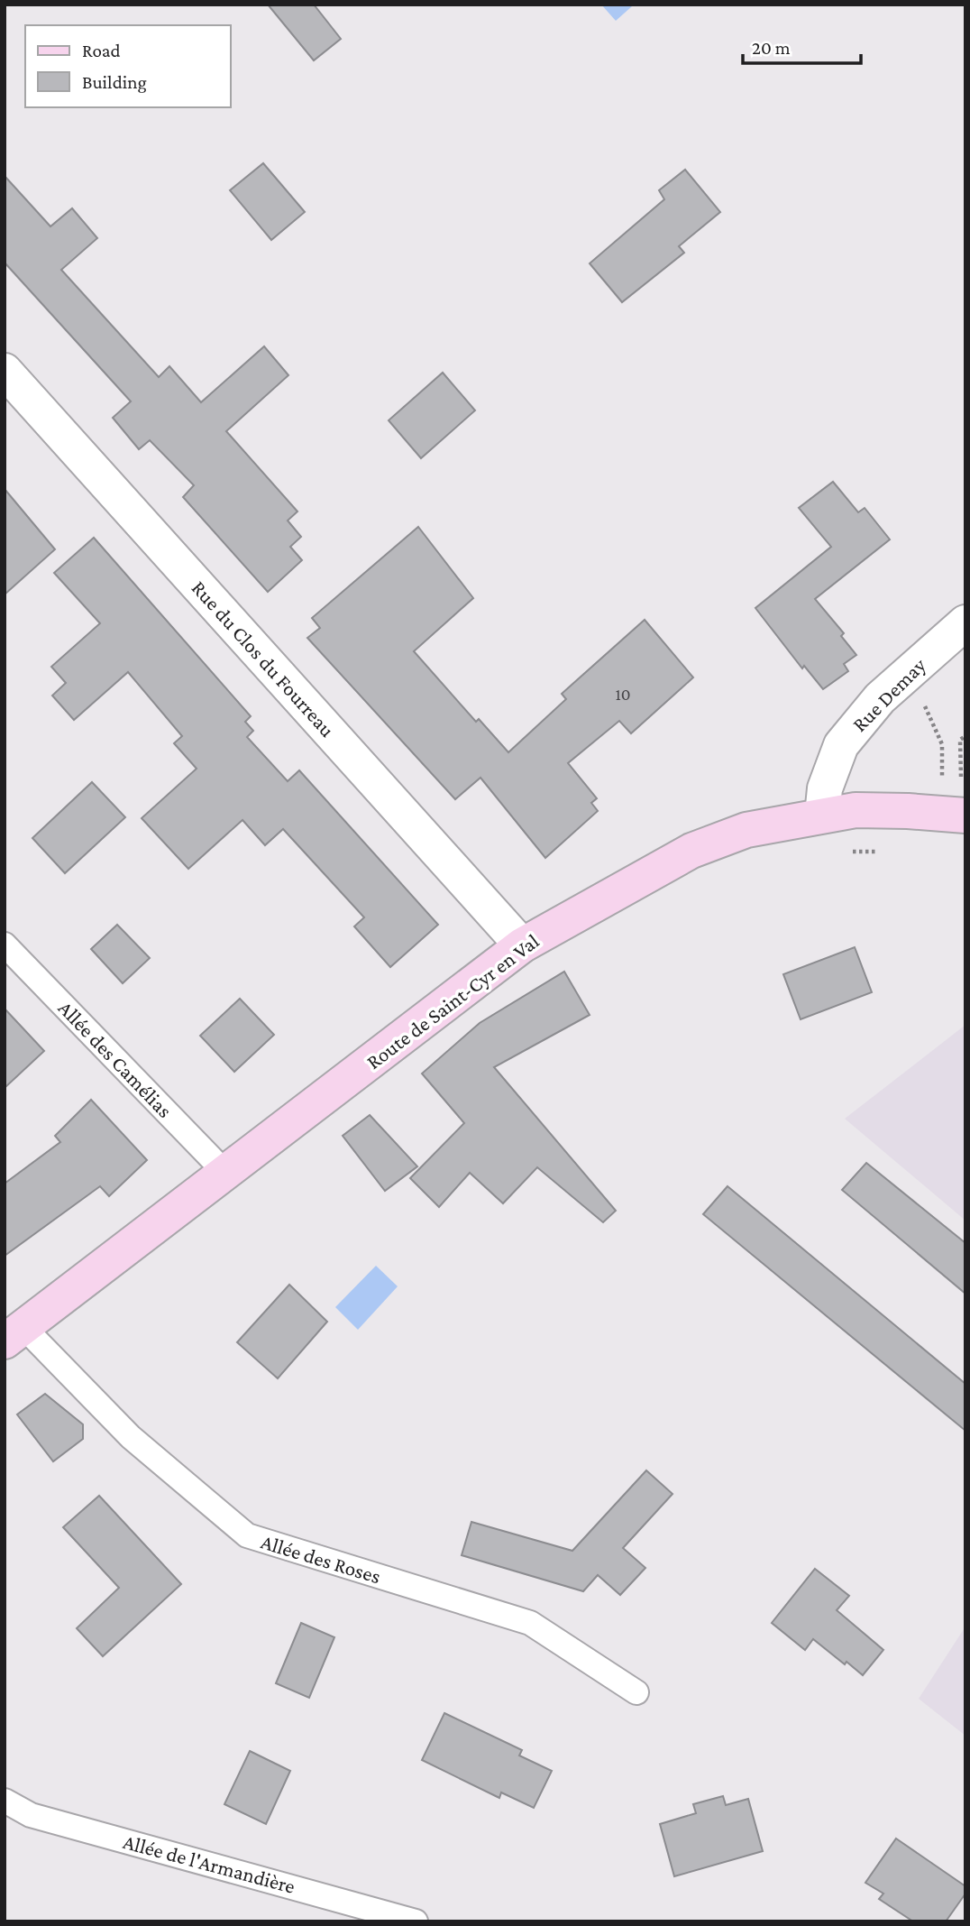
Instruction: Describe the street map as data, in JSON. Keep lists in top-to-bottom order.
{
  "streets": {
    "street": ["Rue du Clos du Fourreau", "Rue Demay", "Route de Saint-Cyr en Val"],
    "lane": ["Allée des Camélias", "Allée des Roses", "Allée de l'Armandière"]
  },
  "crossings": [
    ["Rue du Clos du Fourreau", "Route de Saint-Cyr en Val"],
    ["Rue Demay", "Route de Saint-Cyr en Val"],
    ["Route de Saint-Cyr en Val", "Allée des Camélias"],
    ["Route de Saint-Cyr en Val", "Allée des Roses"]
  ],
  "house_numbers": ["10"],
  "legend": ["Road", "Building"],
  "scale_bar": "20 m"
}
